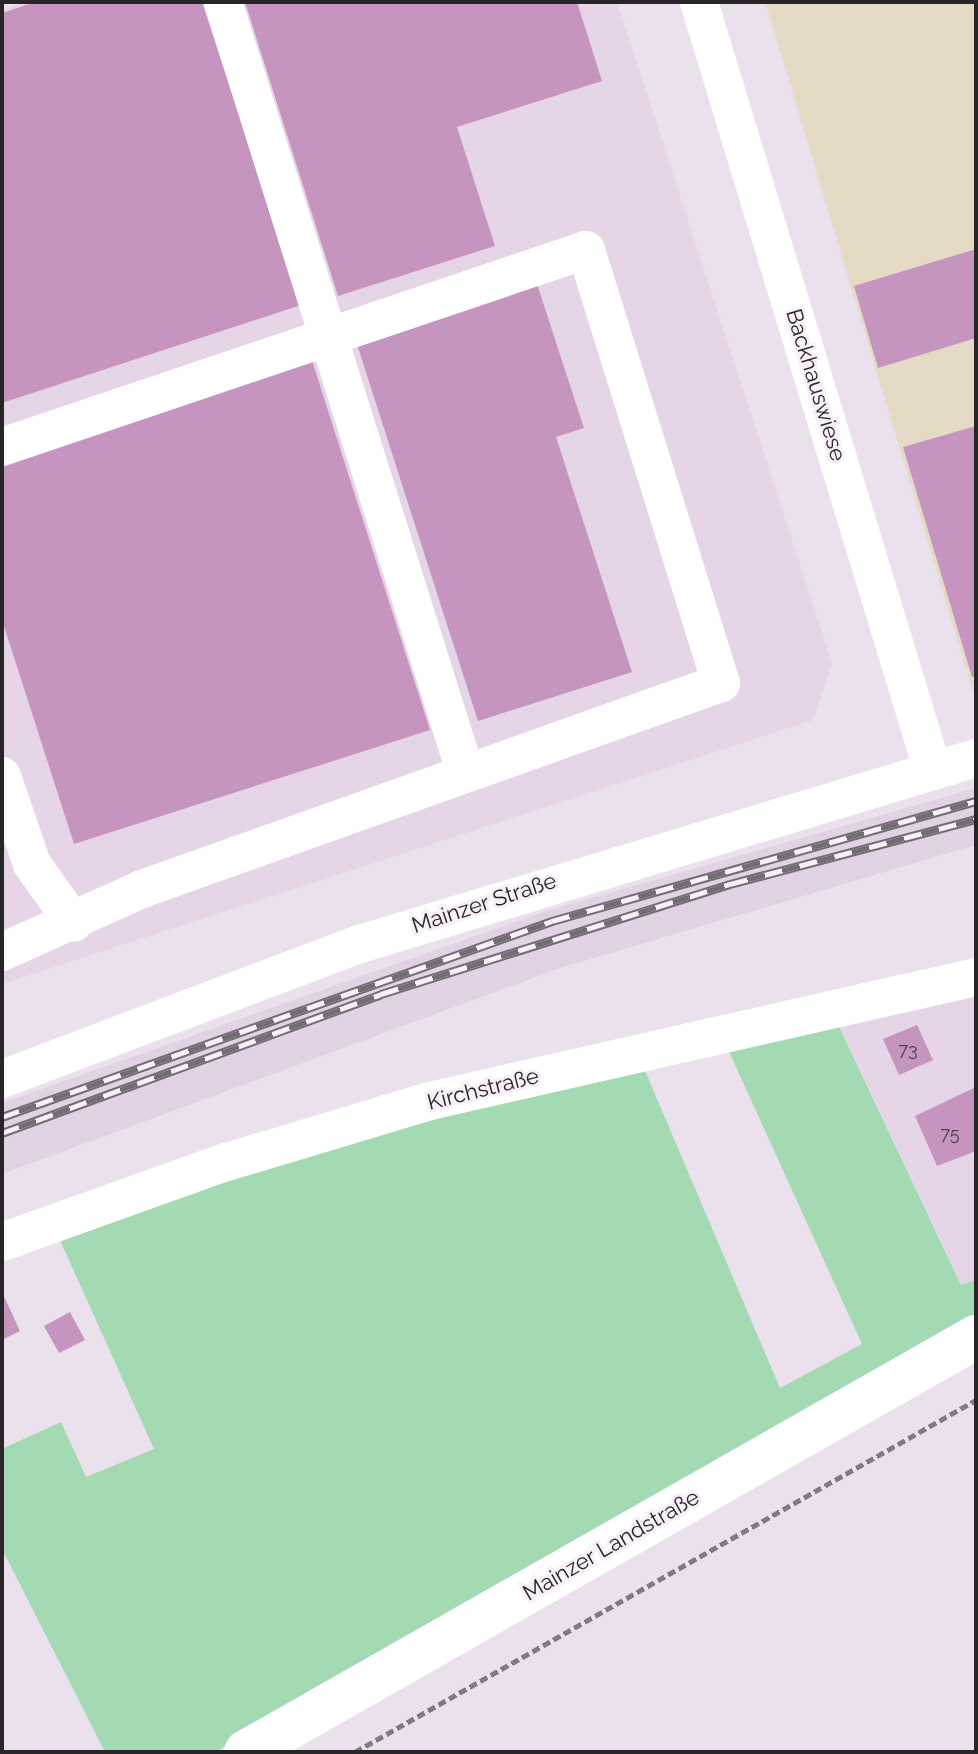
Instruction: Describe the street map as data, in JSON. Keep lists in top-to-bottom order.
{
  "streets": {
    "main road": ["Mainzer Landstraße"],
    "street": ["Backhauswiese", "Mainzer Straße", "Kirchstraße"]
  },
  "crossings": [
    ["Backhauswiese", "Mainzer Straße"]
  ],
  "house_numbers": ["73", "75"]
}
